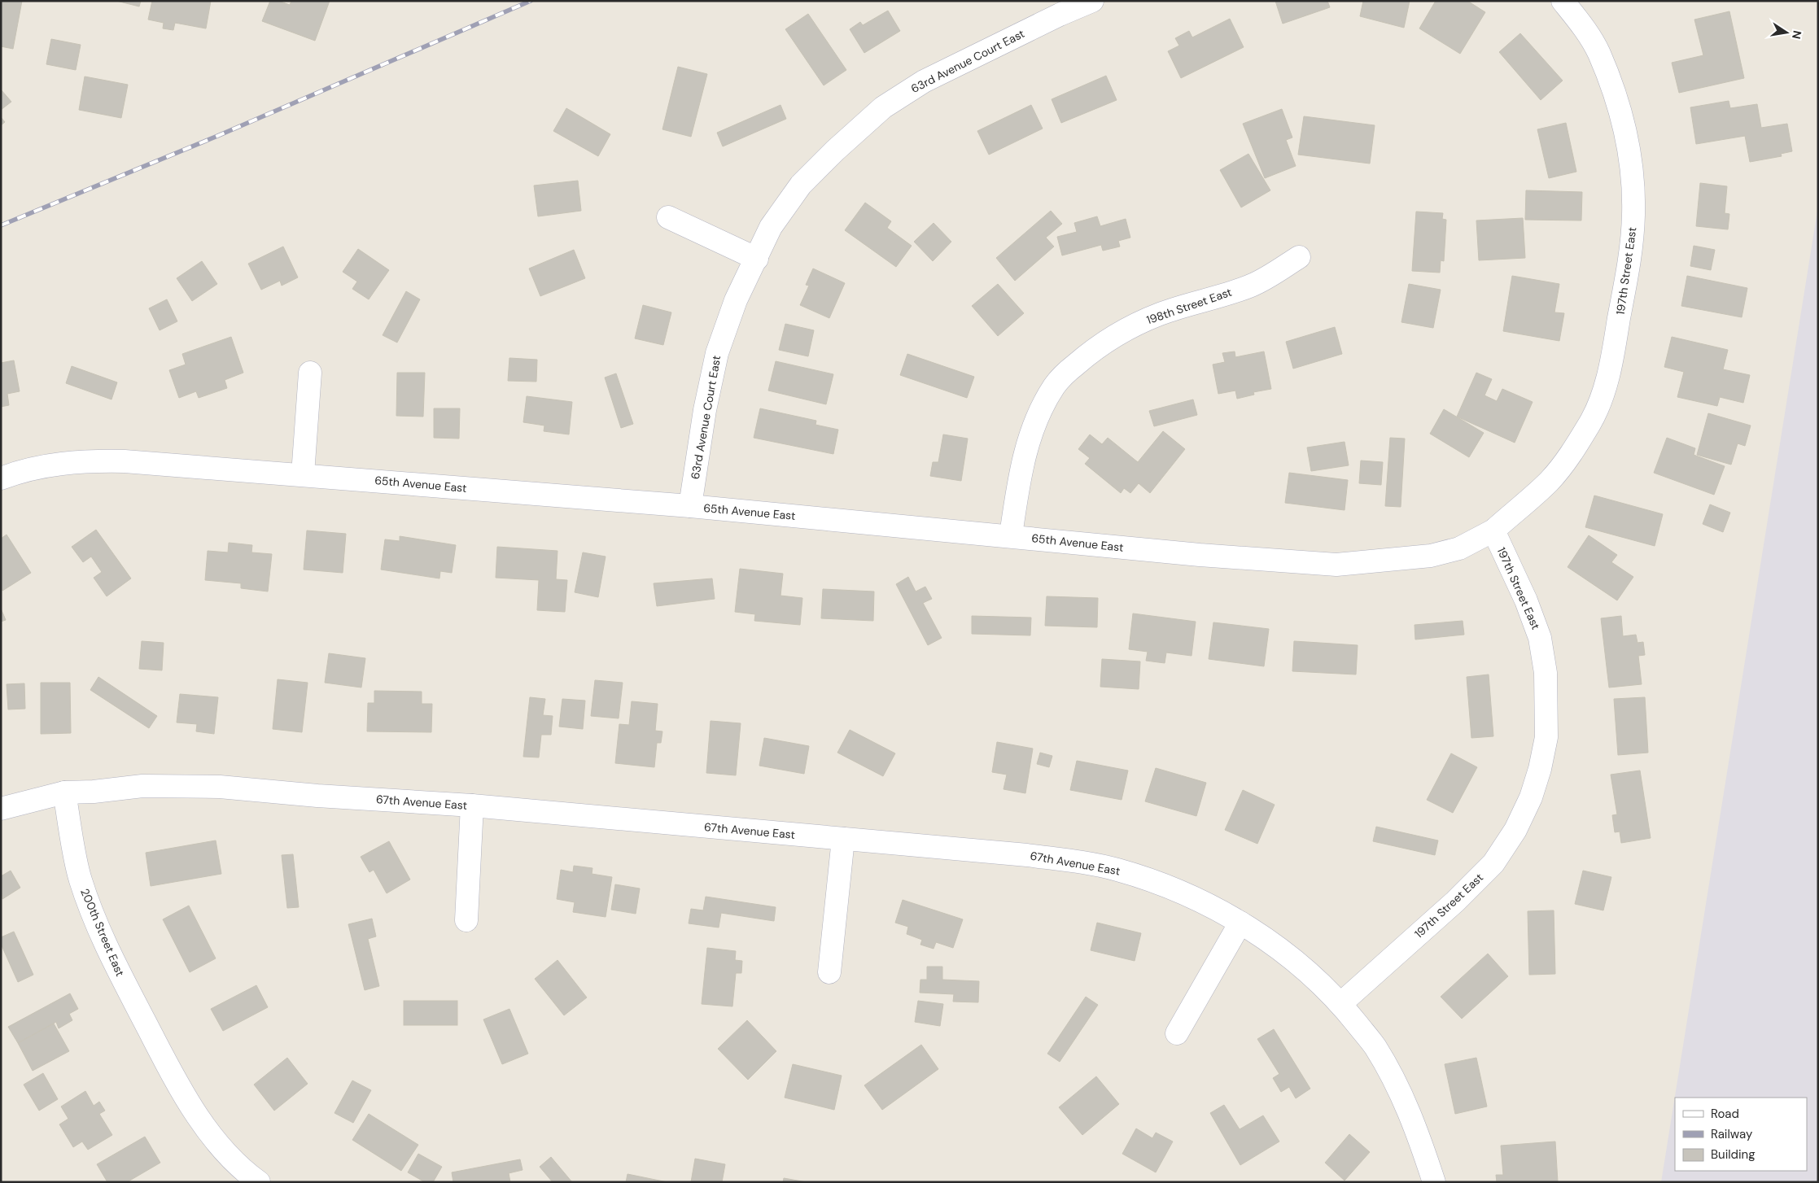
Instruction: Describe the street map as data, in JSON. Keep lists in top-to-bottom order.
{
  "streets": {
    "street": [
      "63rd Avenue Court East",
      "197th Street East",
      "198th Street East",
      "65th Avenue East",
      "67th Avenue East",
      "200th Street East"
    ]
  },
  "crossings": [
    ["63rd Avenue Court East", "65th Avenue East"],
    ["197th Street East", "65th Avenue East"],
    ["197th Street East", "67th Avenue East"],
    ["198th Street East", "65th Avenue East"],
    ["67th Avenue East", "200th Street East"]
  ],
  "legend": ["Road", "Railway", "Building"],
  "north": "right"
}
